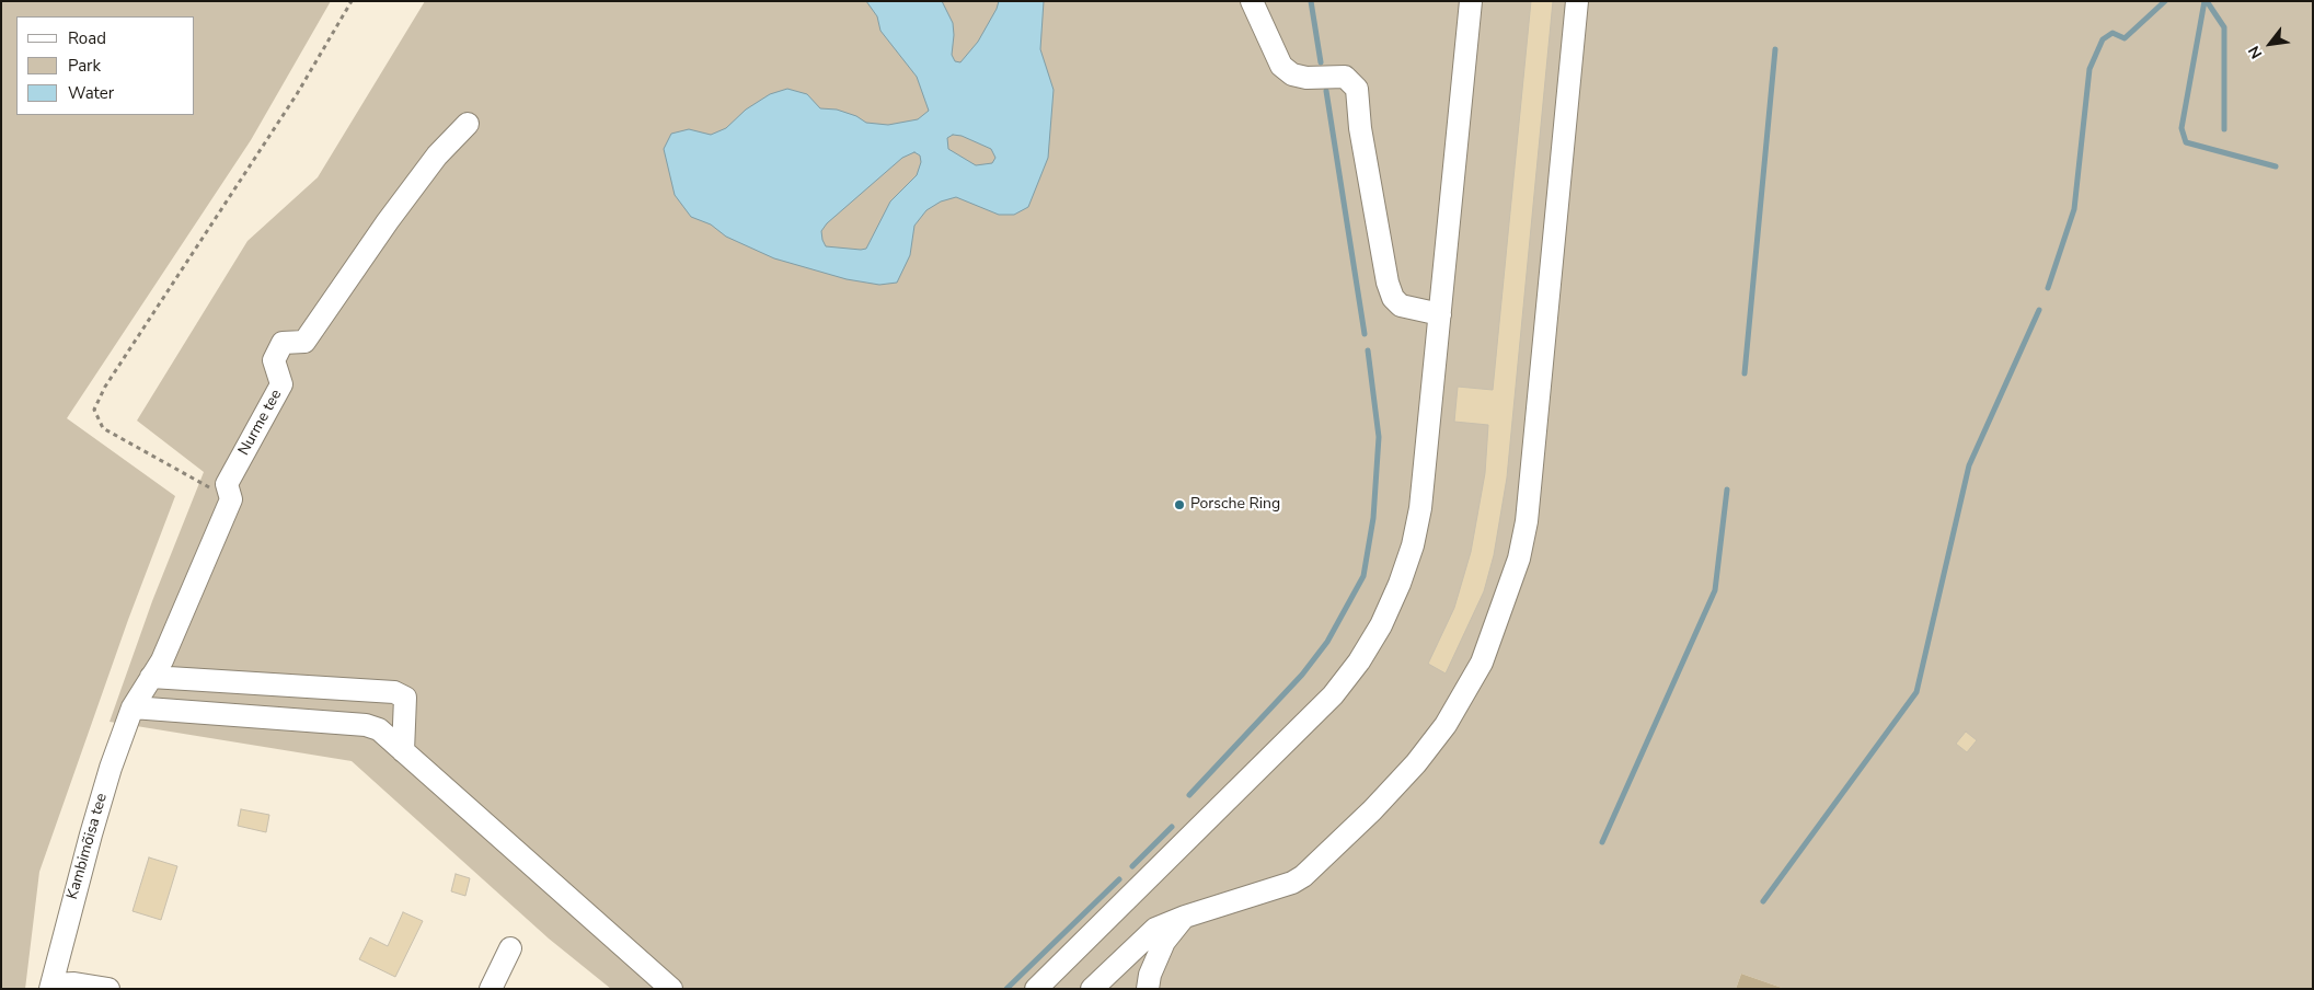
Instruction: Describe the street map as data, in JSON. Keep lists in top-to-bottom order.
{
  "streets": {
    "street": ["Nurme tee", "Kambimõisa tee"]
  },
  "crossings": [
    ["Nurme tee", "Kambimõisa tee"]
  ],
  "places": ["Porsche Ring"],
  "legend": ["Road", "Park", "Water"],
  "north": "bottom left"
}
